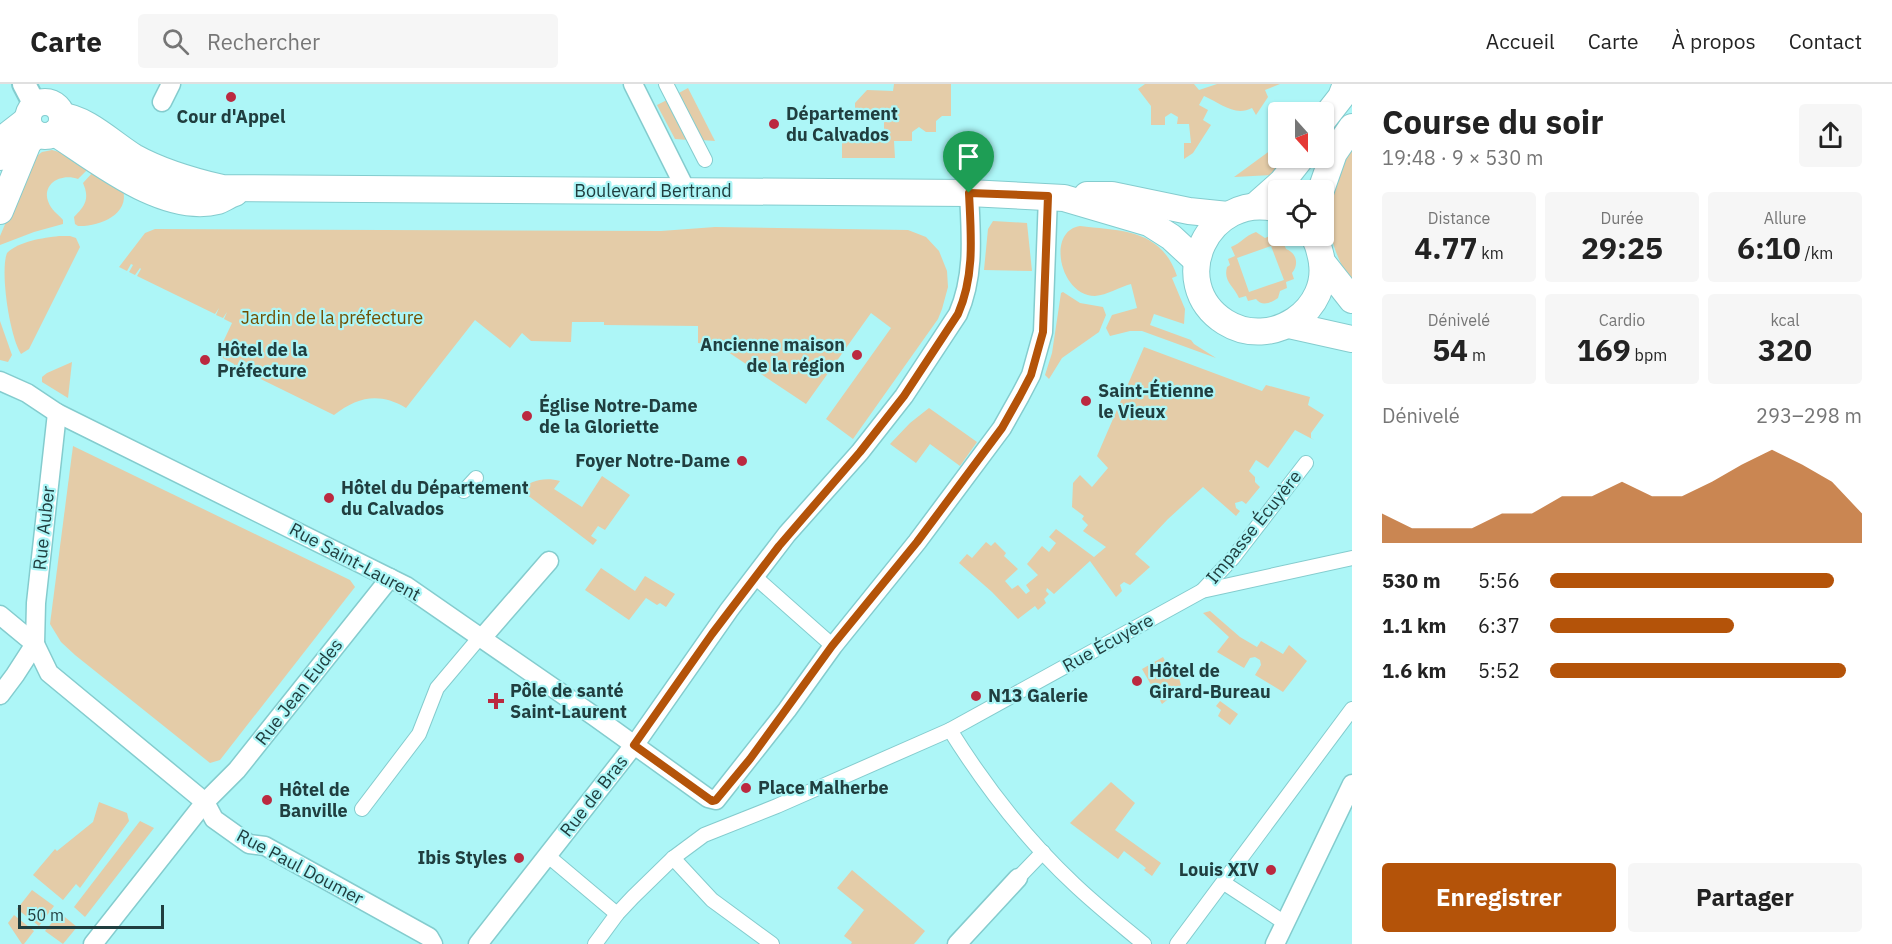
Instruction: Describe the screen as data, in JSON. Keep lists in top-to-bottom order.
{
  "streets": {
    "main road": ["Boulevard Bertrand"],
    "street": [
      "Impasse Écuyère",
      "Rue Auber",
      "Rue Saint-Laurent",
      "Rue Écuyère",
      "Rue Jean Eudes",
      "Rue de Bras",
      "Rue Paul Doumer"
    ]
  },
  "crossings": [
    ["Boulevard Bertrand", "Rue de Bras"],
    ["Impasse Écuyère", "Rue Écuyère"],
    ["Rue Auber", "Rue Saint-Laurent"],
    ["Rue Auber", "Rue Paul Doumer"],
    ["Rue Saint-Laurent", "Rue Jean Eudes"],
    ["Rue Saint-Laurent", "Rue de Bras"],
    ["Rue Jean Eudes", "Rue Paul Doumer"]
  ],
  "parks": ["Jardin de la préfecture"],
  "places": {
    "other": [
      "Cour d'Appel",
      "Département du Calvados",
      "Ancienne maison de la région",
      "Hôtel de la Préfecture",
      "Saint-Étienne le Vieux",
      "Église Notre-Dame de la Gloriette",
      "Foyer Notre-Dame",
      "Hôtel du Département du Calvados",
      "Hôtel de Girard-Bureau",
      "N13 Galerie",
      "Place Malherbe",
      "Hôtel de Banville",
      "Ibis Styles",
      "Louis XIV"
    ],
    "health": ["Pôle de santé Saint-Laurent"]
  },
  "scale_bar": "50 m",
  "north": "bottom",
  "page": {
    "header": "Carte",
    "search": "Rechercher",
    "nav": [
      "Accueil",
      "Carte",
      "À propos",
      "Contact"
    ],
    "heading": ["Course du soir", "19:48 · 9 × 530 m"],
    "stats": [
      ["Distance", "4.77 km"],
      ["Durée", "29:25"],
      ["Allure", "6:10 /km"],
      ["Dénivelé", "54 m"],
      ["Cardio", "169 bpm"],
      ["kcal", "320"]
    ],
    "chart": ["Dénivelé", "293–298 m"],
    "list": [
      {
        "name": "530 m",
        "note": "5:56"
      },
      {
        "name": "1.1 km",
        "note": "6:37"
      },
      {
        "name": "1.6 km",
        "note": "5:52"
      }
    ],
    "buttons": ["Enregistrer", "Partager"],
    "scale": "50 m"
  }
}
